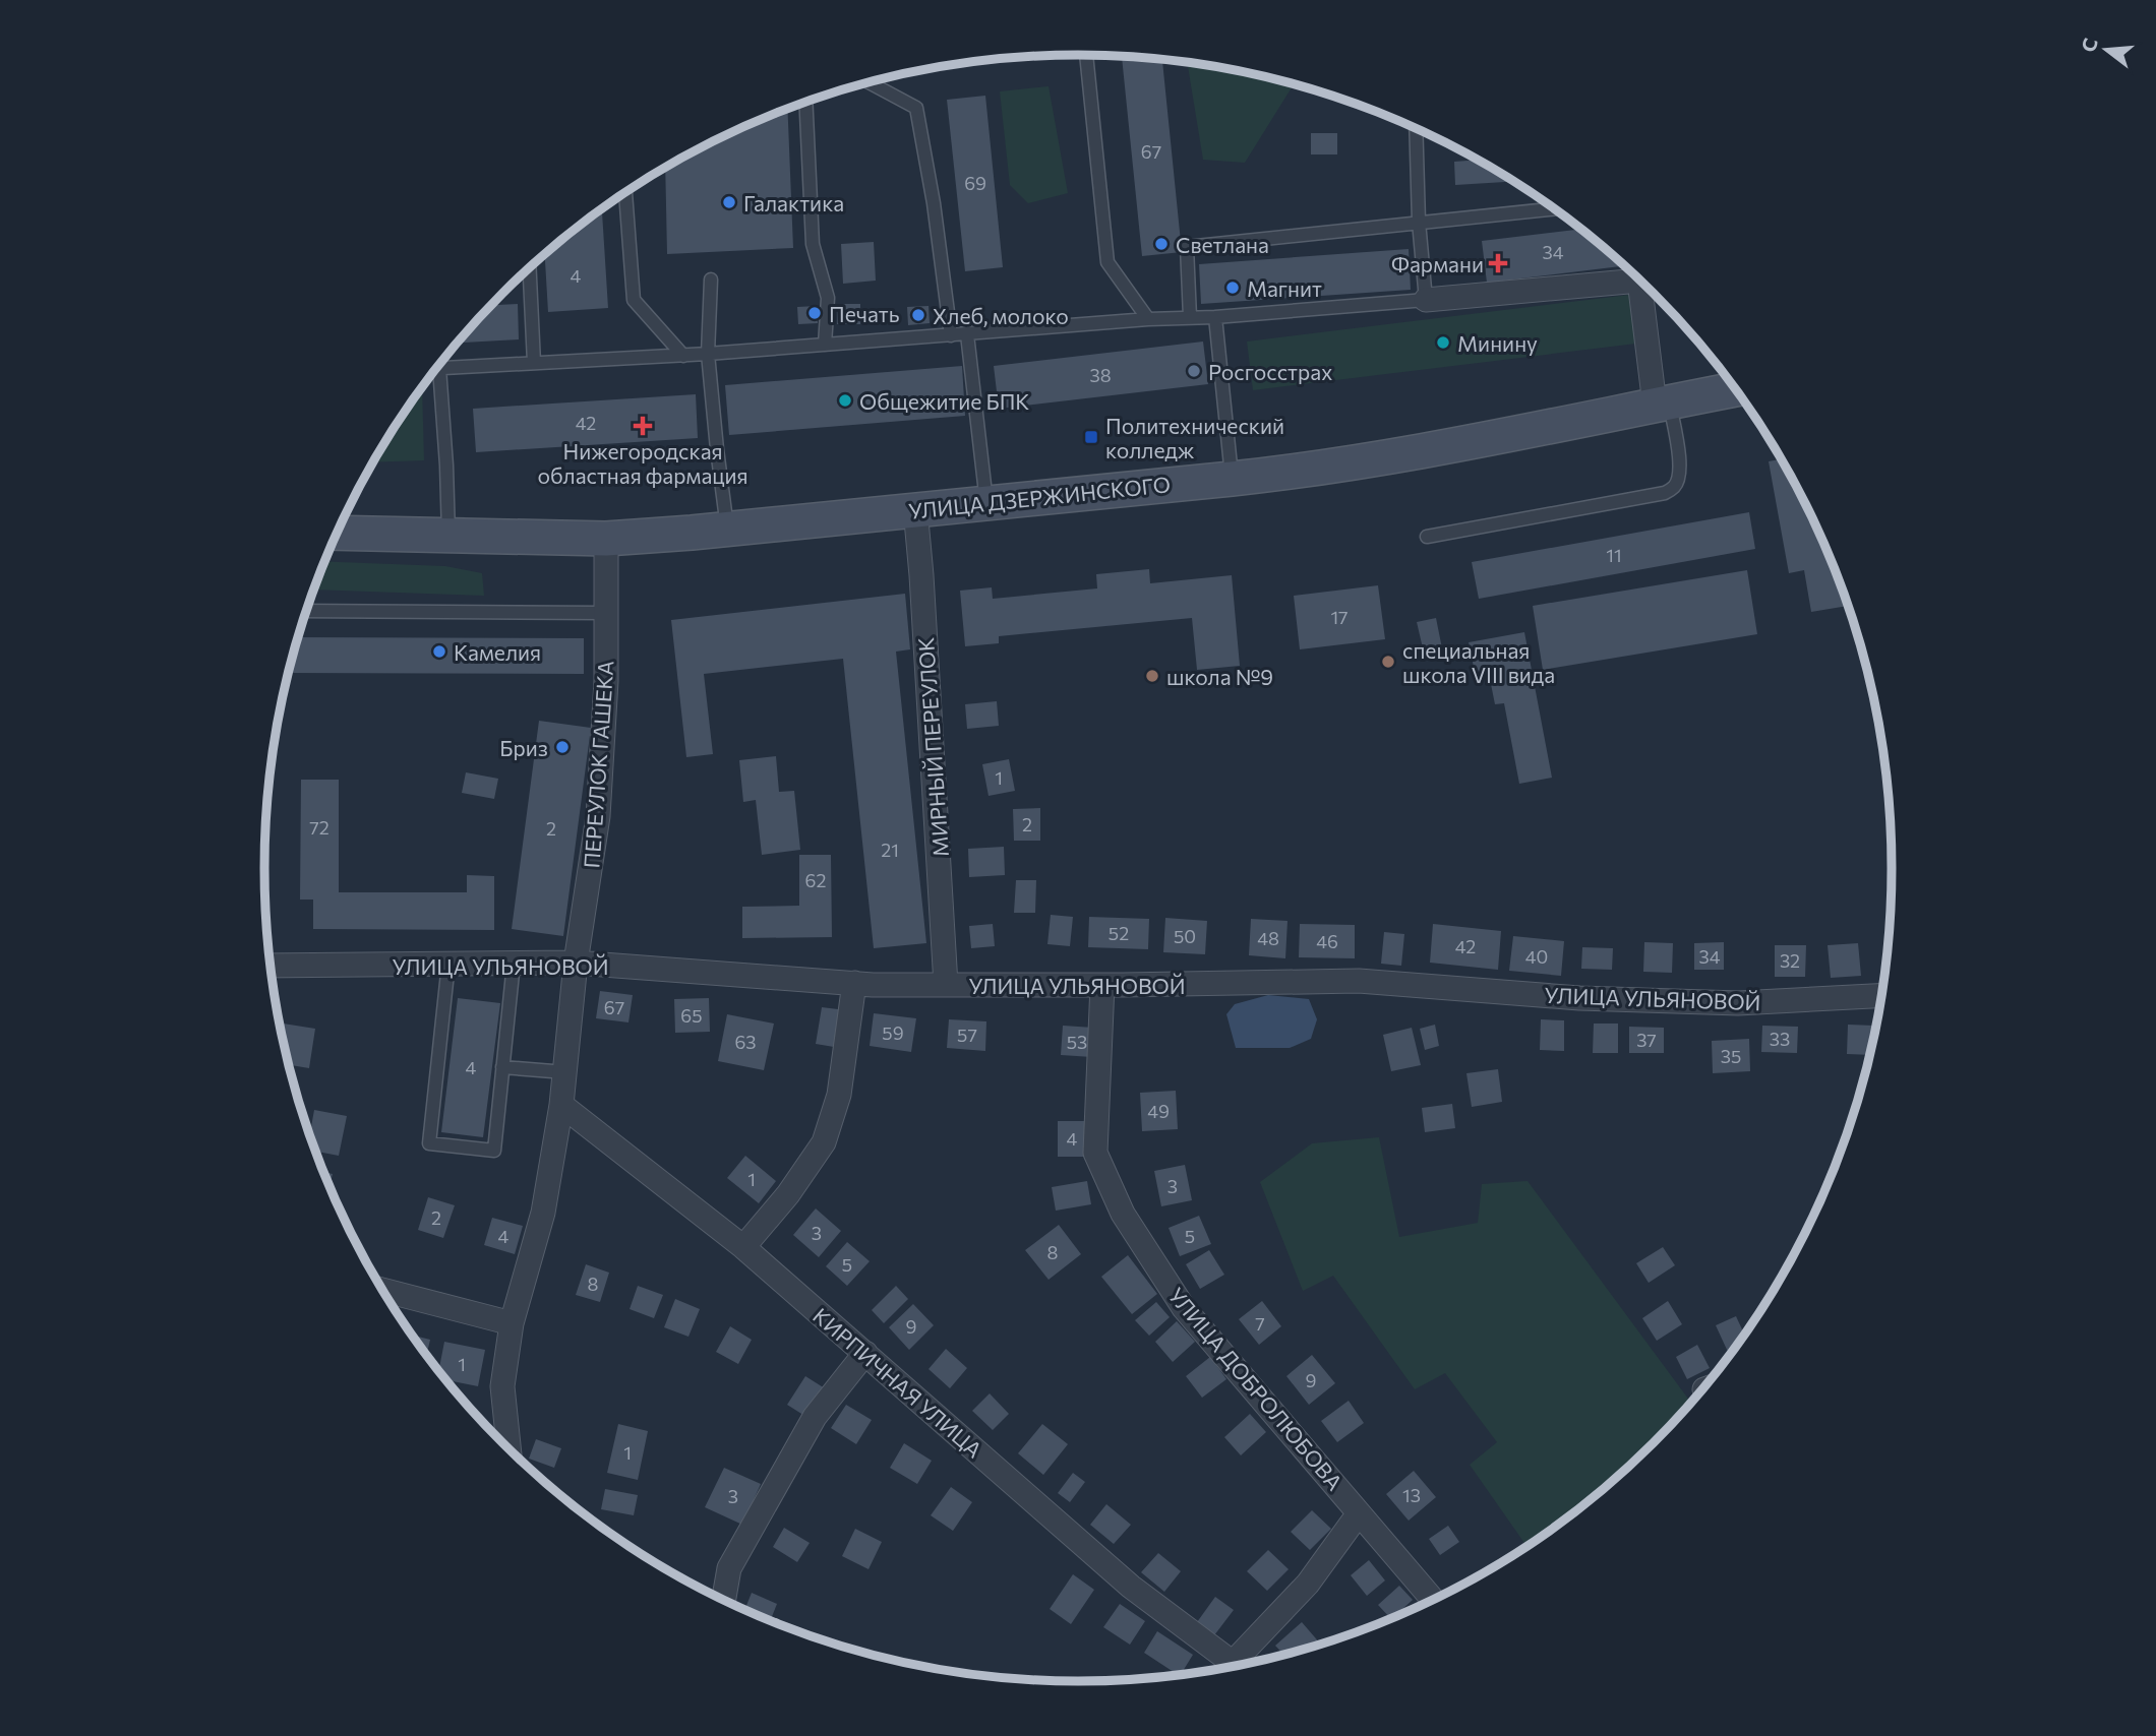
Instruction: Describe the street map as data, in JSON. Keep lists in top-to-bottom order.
{
  "streets": {
    "main road": ["УЛИЦА ДЗЕРЖИНСКОГО"],
    "street": [
      "МИРНЫЙ ПЕРЕУЛОК",
      "ПЕРЕУЛОК ГАШЕКА",
      "УЛИЦА УЛЬЯНОВОЙ",
      "КИРПИЧНАЯ УЛИЦА",
      "УЛИЦА ДОБРОЛЮБОВА"
    ]
  },
  "crossings": [
    ["УЛИЦА ДЗЕРЖИНСКОГО", "МИРНЫЙ ПЕРЕУЛОК"],
    ["УЛИЦА ДЗЕРЖИНСКОГО", "ПЕРЕУЛОК ГАШЕКА"],
    ["МИРНЫЙ ПЕРЕУЛОК", "УЛИЦА УЛЬЯНОВОЙ"],
    ["ПЕРЕУЛОК ГАШЕКА", "УЛИЦА УЛЬЯНОВОЙ"],
    ["ПЕРЕУЛОК ГАШЕКА", "КИРПИЧНАЯ УЛИЦА"],
    ["УЛИЦА УЛЬЯНОВОЙ", "УЛИЦА ДОБРОЛЮБОВА"],
    ["КИРПИЧНАЯ УЛИЦА", "УЛИЦА ДОБРОЛЮБОВА"]
  ],
  "places": {
    "other": [
      "Галактика",
      "Светлана",
      "Магнит",
      "Печать",
      "Хлеб, молоко",
      "Минину",
      "Росгосстрах",
      "Общежитие БПК",
      "Камелия",
      "специальная школа VIII вида",
      "школа №9",
      "Бриз"
    ],
    "health": ["Фармани", "Нижегородская областная фармация"],
    "transit": ["Политехнический колледж"]
  },
  "house_numbers": [
    "67",
    "69",
    "34",
    "4",
    "38",
    "42",
    "11",
    "17",
    "1",
    "2",
    "72",
    "2",
    "21",
    "62",
    "52",
    "50",
    "48",
    "46",
    "42",
    "40",
    "34",
    "32",
    "67",
    "65",
    "59",
    "57",
    "33",
    "37",
    "63",
    "53",
    "35",
    "4",
    "49",
    "4",
    "1",
    "3",
    "2",
    "3",
    "4",
    "5",
    "8",
    "5",
    "8",
    "7",
    "9",
    "1",
    "9",
    "1",
    "13",
    "3"
  ],
  "north": "left"
}
